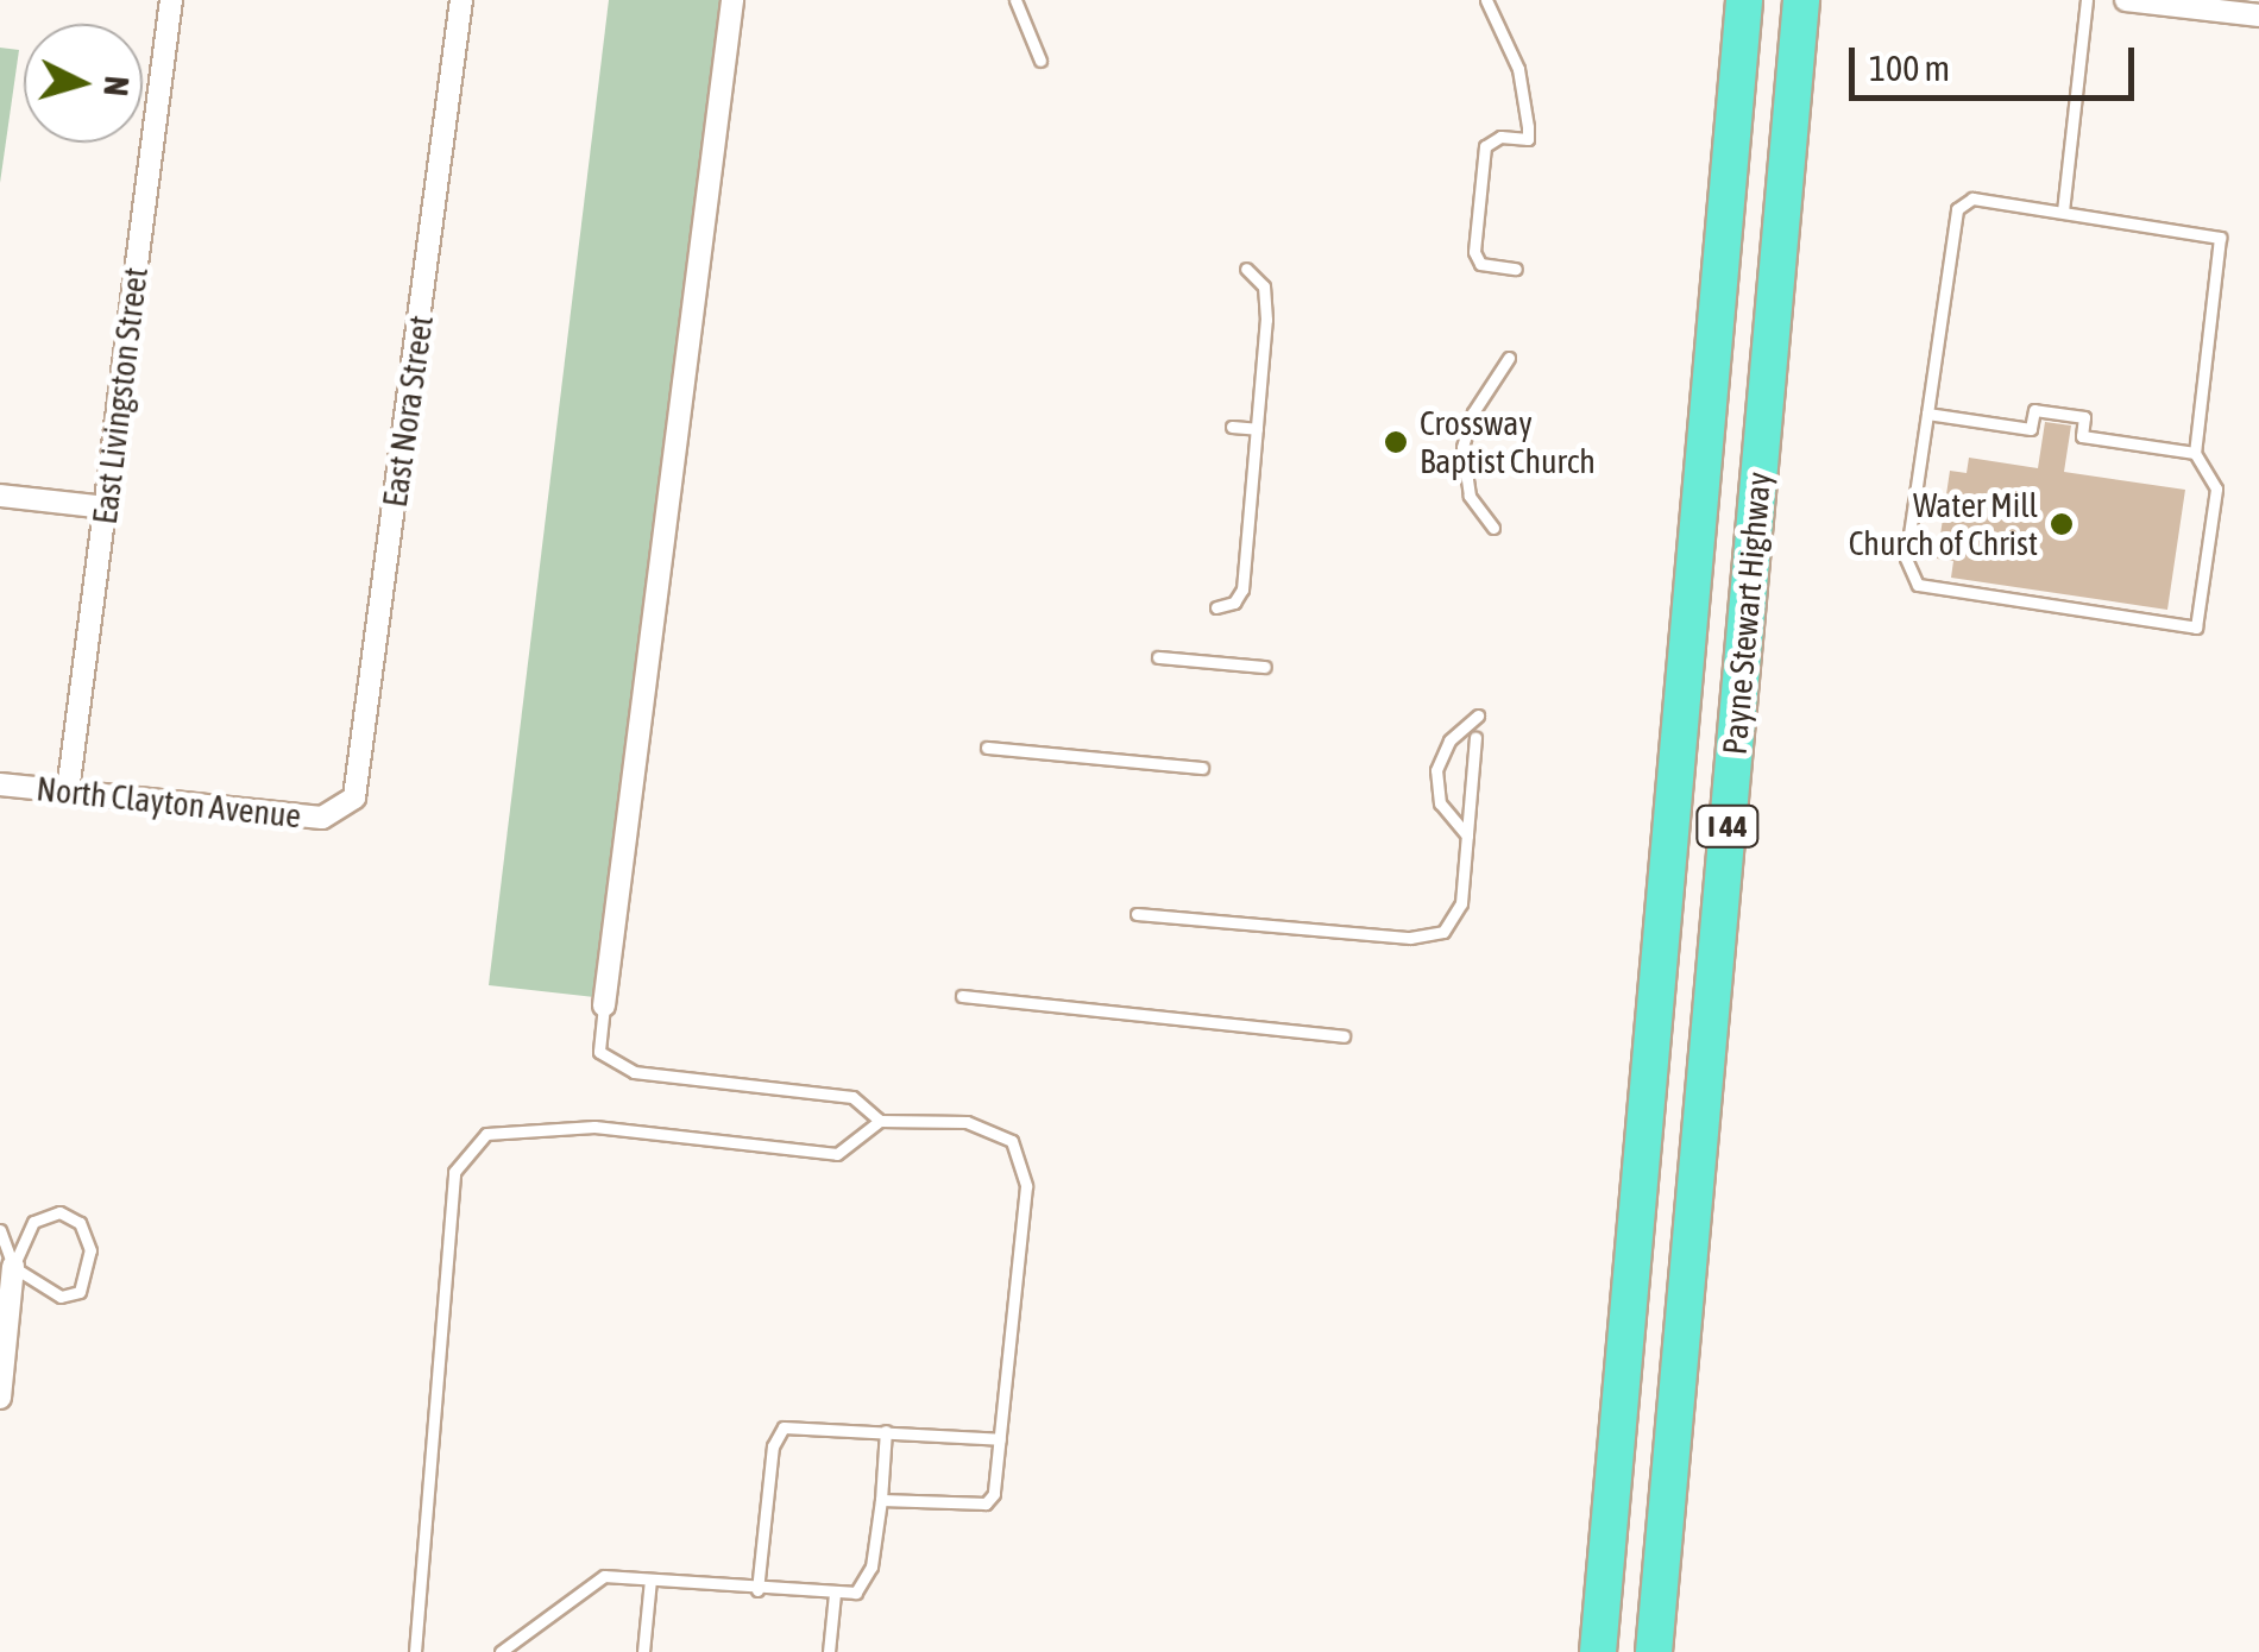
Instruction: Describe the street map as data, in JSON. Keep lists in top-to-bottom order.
{
  "streets": {
    "highway": ["Payne Stewart Highway", "I 44"],
    "street": ["East Livingston Street", "East Nora Street", "North Clayton Avenue"]
  },
  "crossings": [
    ["East Livingston Street", "North Clayton Avenue"],
    ["East Nora Street", "North Clayton Avenue"]
  ],
  "places": ["Crossway Baptist Church", "Water Mill Church of Christ"],
  "scale_bar": "100 m",
  "north": "right"
}
